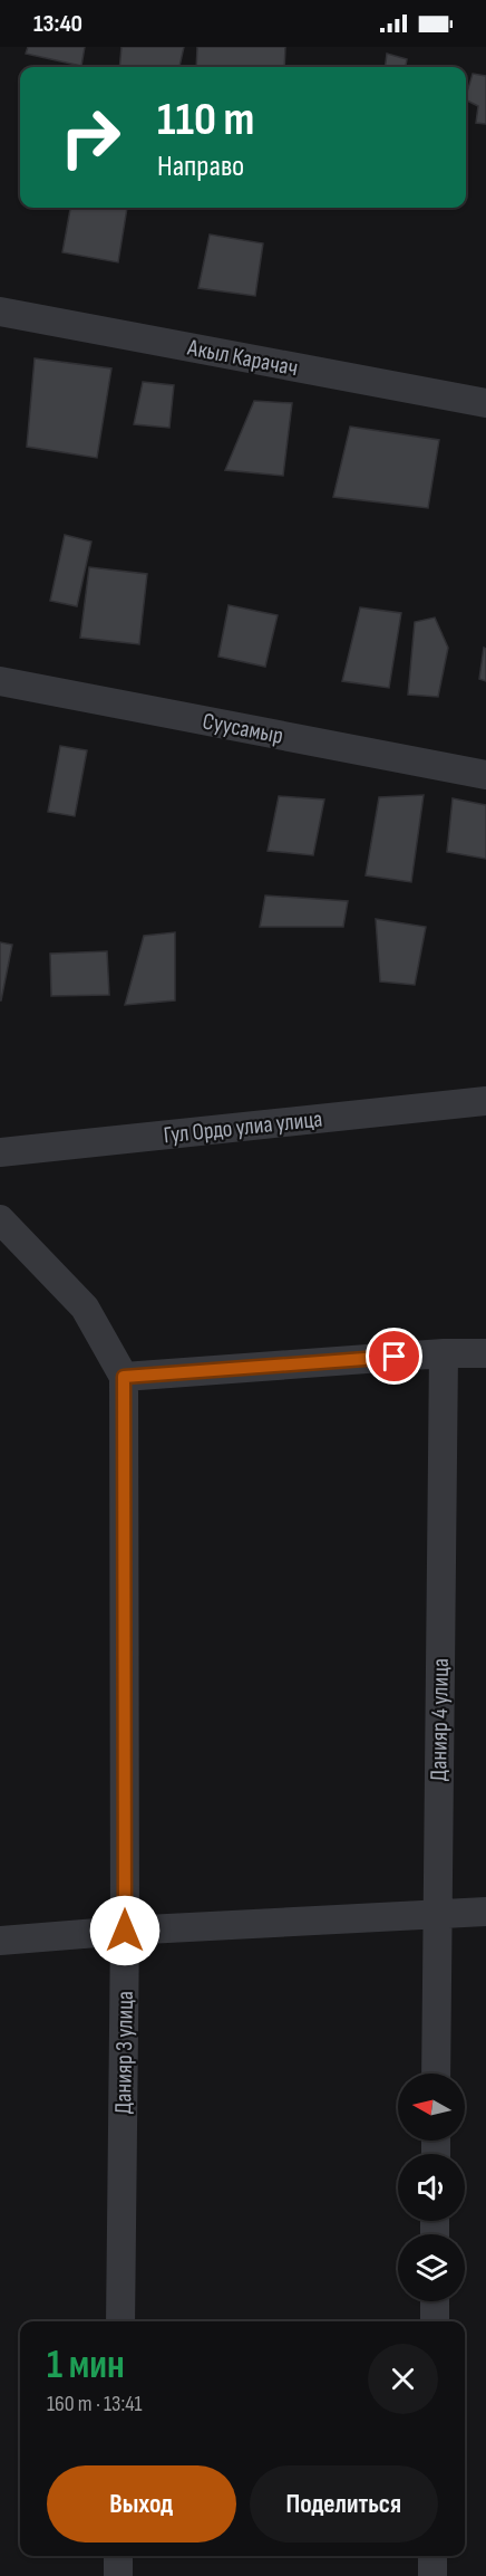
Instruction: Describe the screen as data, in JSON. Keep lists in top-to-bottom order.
{
  "streets": {
    "street": [
      "Акыл Карачач",
      "Суусамыр",
      "Гул Ордо улиа улица",
      "Данияр 4 улица",
      "Данияр 3 улица"
    ]
  },
  "north": "left",
  "page": {
    "status": "13:40",
    "turn": ["110 m", "Направо"],
    "heading": ["1 мин", "160 m · 13:41"],
    "buttons": ["Выход", "Поделиться"]
  }
}
